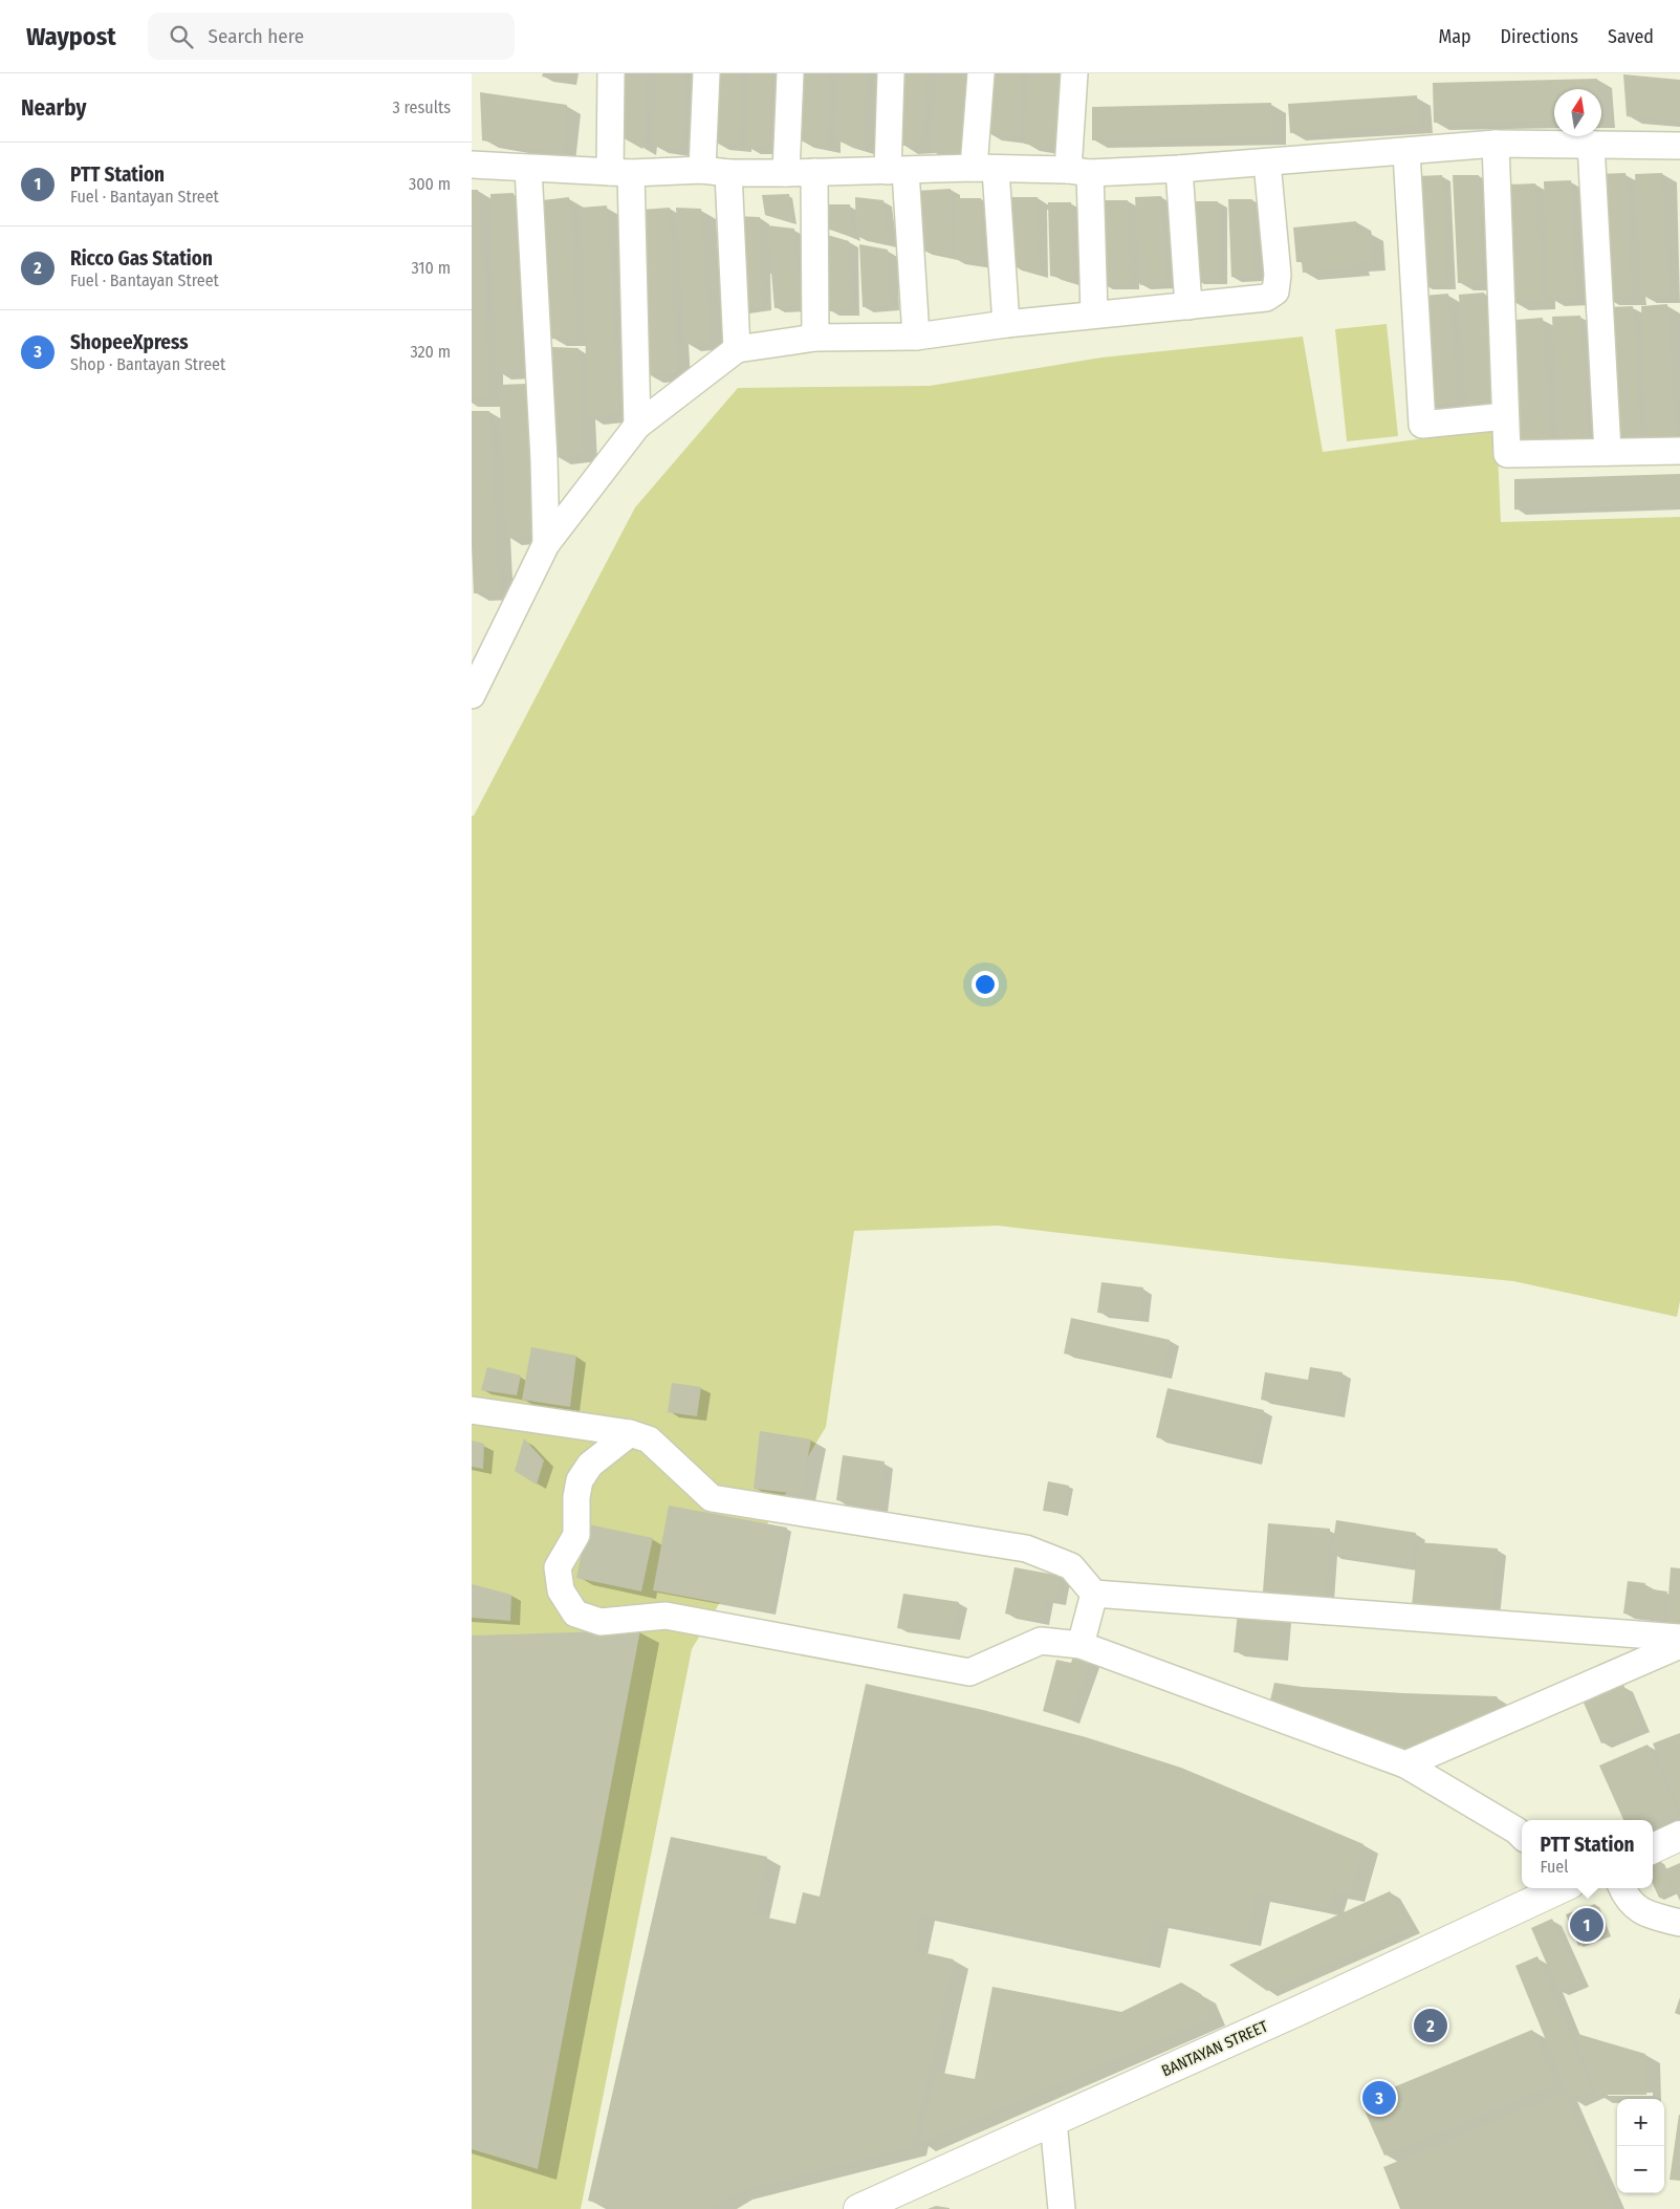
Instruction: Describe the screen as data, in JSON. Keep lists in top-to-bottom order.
{
  "streets": {
    "main road": ["BANTAYAN STREET"]
  },
  "north": "top",
  "page": {
    "header": "Waypost",
    "search": "Search here",
    "nav": ["Map", "Directions", "Saved"],
    "heading": ["Nearby", "3 results"],
    "list": [
      {
        "mark": "1",
        "name": "PTT Station",
        "note": "Fuel · Bantayan Street",
        "value": "300 m"
      },
      {
        "mark": "2",
        "name": "Ricco Gas Station",
        "note": "Fuel · Bantayan Street",
        "value": "310 m"
      },
      {
        "mark": "3",
        "name": "ShopeeXpress",
        "note": "Shop · Bantayan Street",
        "value": "320 m"
      }
    ],
    "popup": ["PTT Station", "Fuel"],
    "pins": ["1", "2", "3"],
    "map_buttons": ["+", "−"]
  }
}
